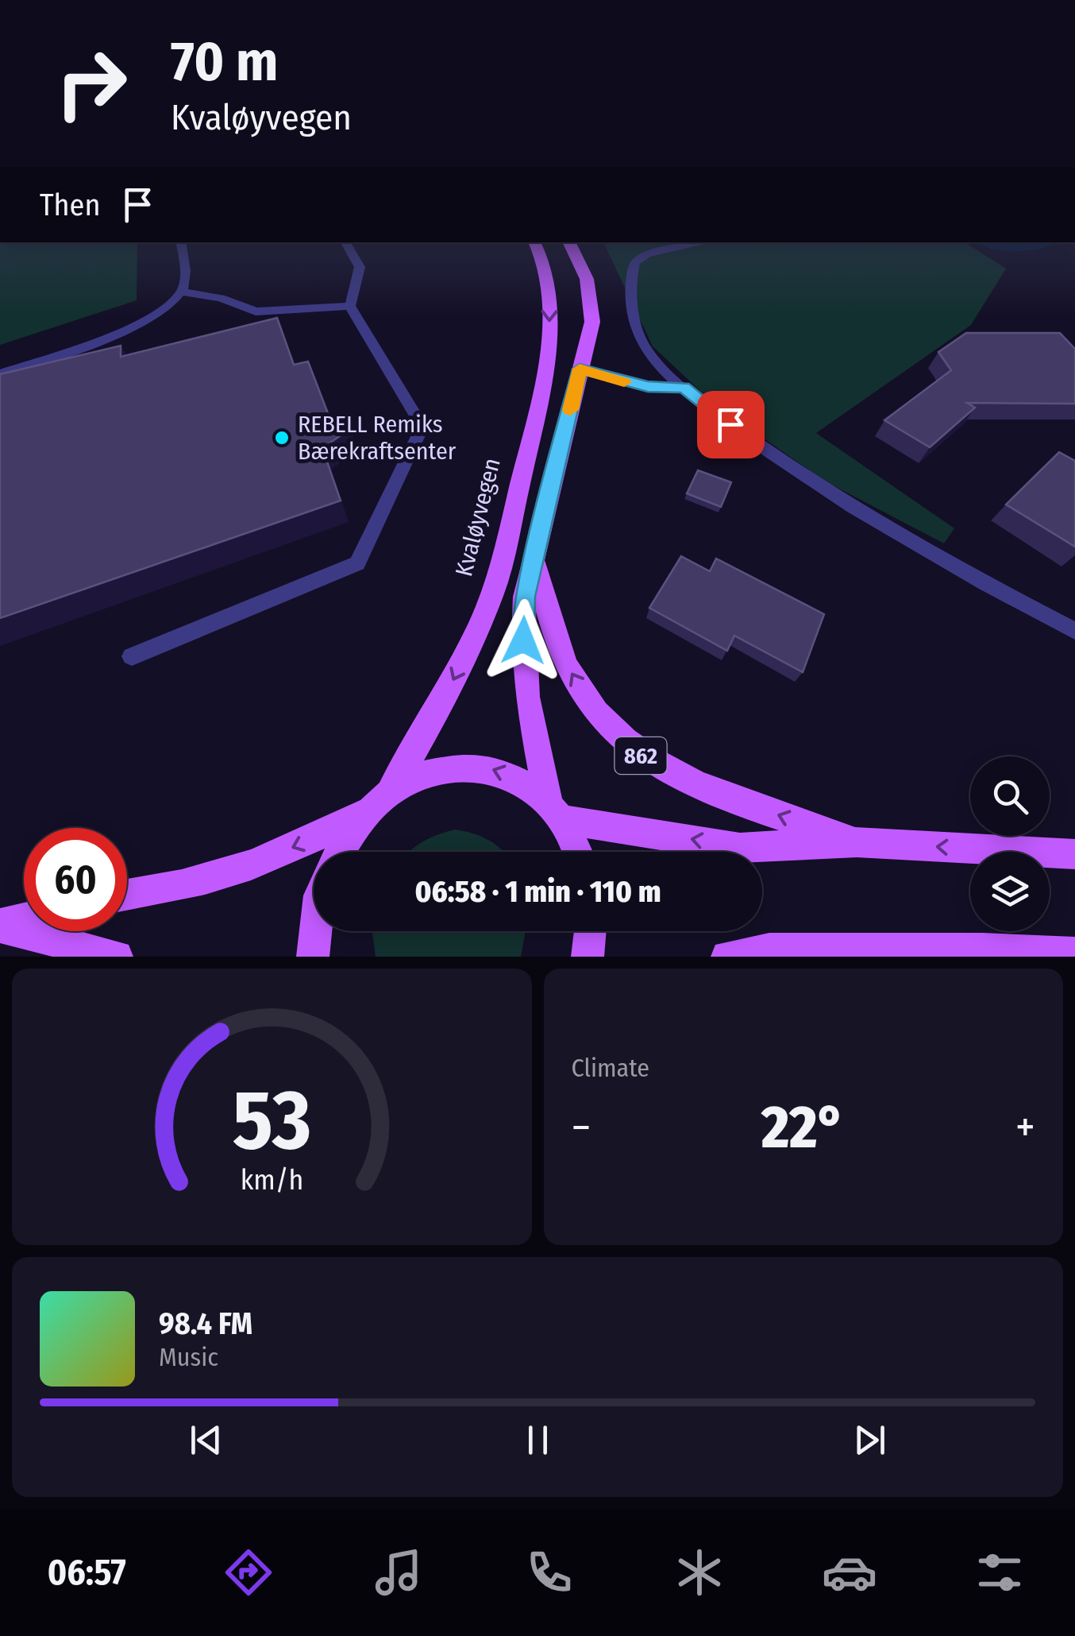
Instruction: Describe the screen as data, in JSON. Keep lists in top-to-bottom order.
{
  "streets": {
    "main road": ["Kvaløyvegen", "862"]
  },
  "crossings": [
    ["Kvaløyvegen", "862"]
  ],
  "places": ["REBELL Remiks Bærekraftsenter"],
  "page": {
    "turn": ["70 m", "Kvaløyvegen"],
    "then": "Then",
    "limit": "60",
    "trip": "06:58 · 1 min · 110 m",
    "tile": "Climate",
    "heat": ["−", "22°", "+"],
    "song": ["98.4 FM", "Music"],
    "tabs": "06:57",
    "gauge": ["53", "km/h"]
  }
}
